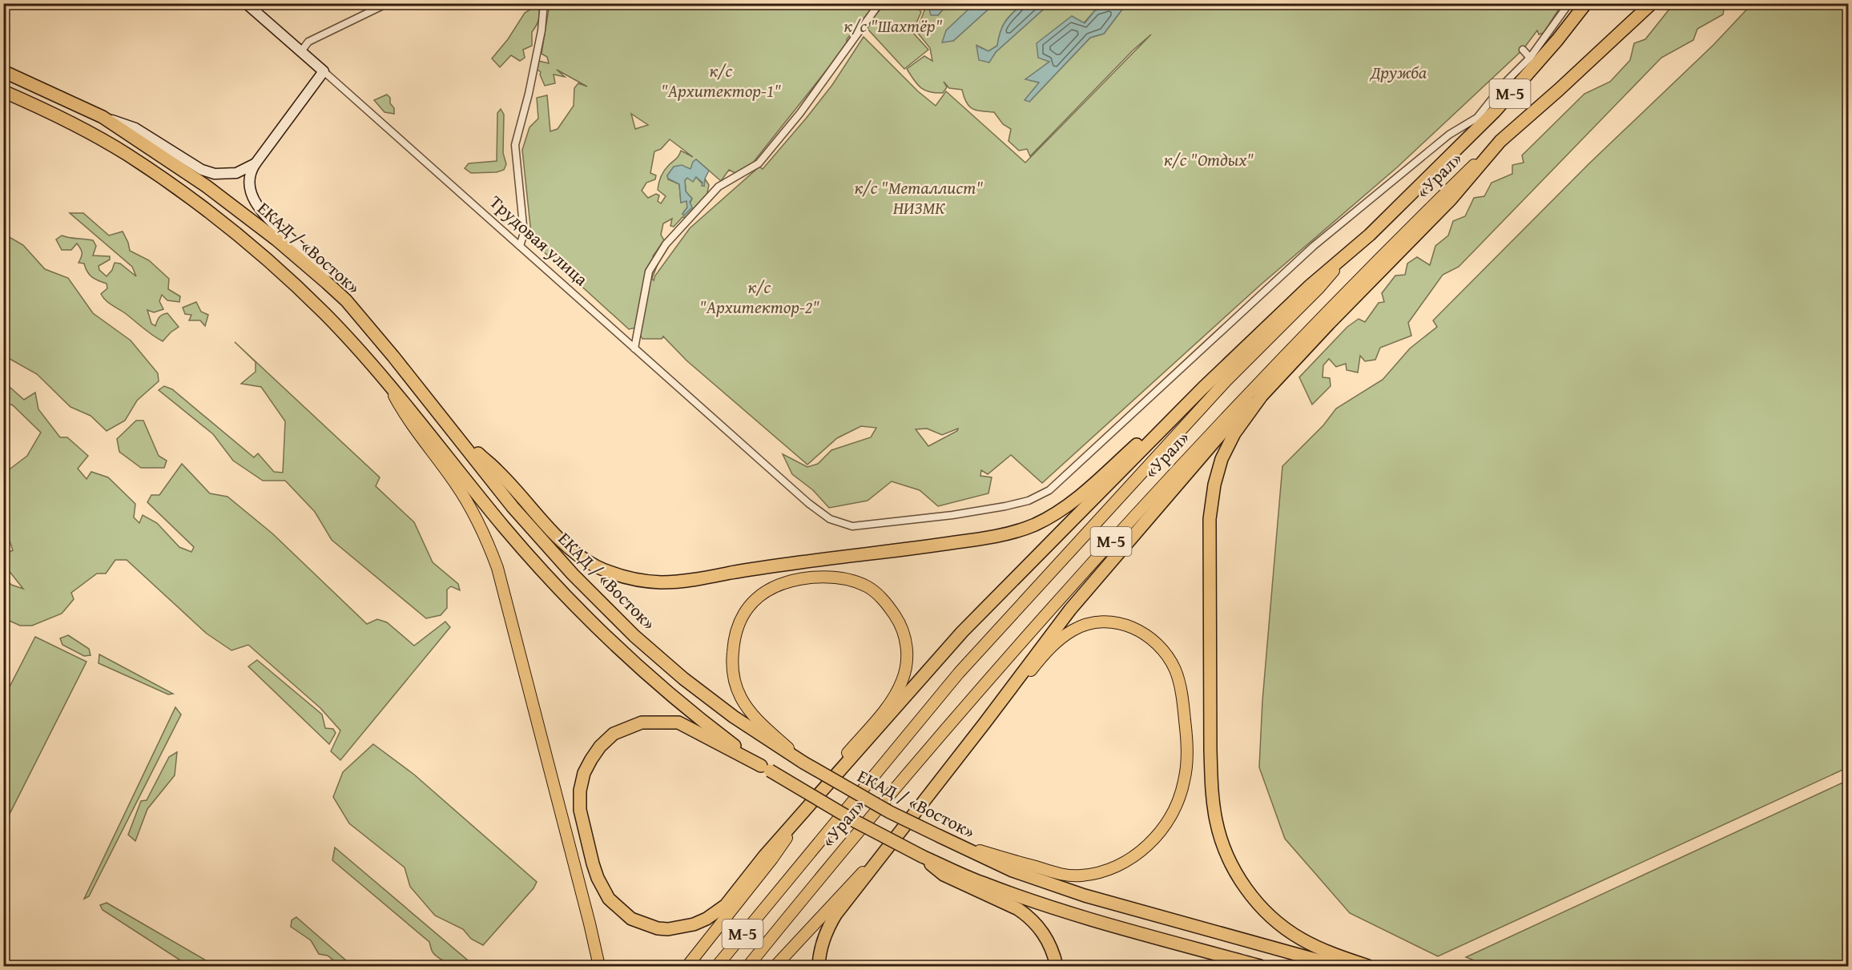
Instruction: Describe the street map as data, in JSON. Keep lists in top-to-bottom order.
{
  "streets": {
    "highway": ["М-5", "«Урал»", "ЕКАД / «Восток»"],
    "main road": ["Трудовая улица"]
  },
  "parks": [
    "к/с \"Шахтёр\"",
    "к/с \"Архитектор-1\"",
    "Дружба",
    "к/с \"Отдых\"",
    "к/с \"Металлист\" НИЗМК",
    "к/с \"Архитектор-2\""
  ]
}
